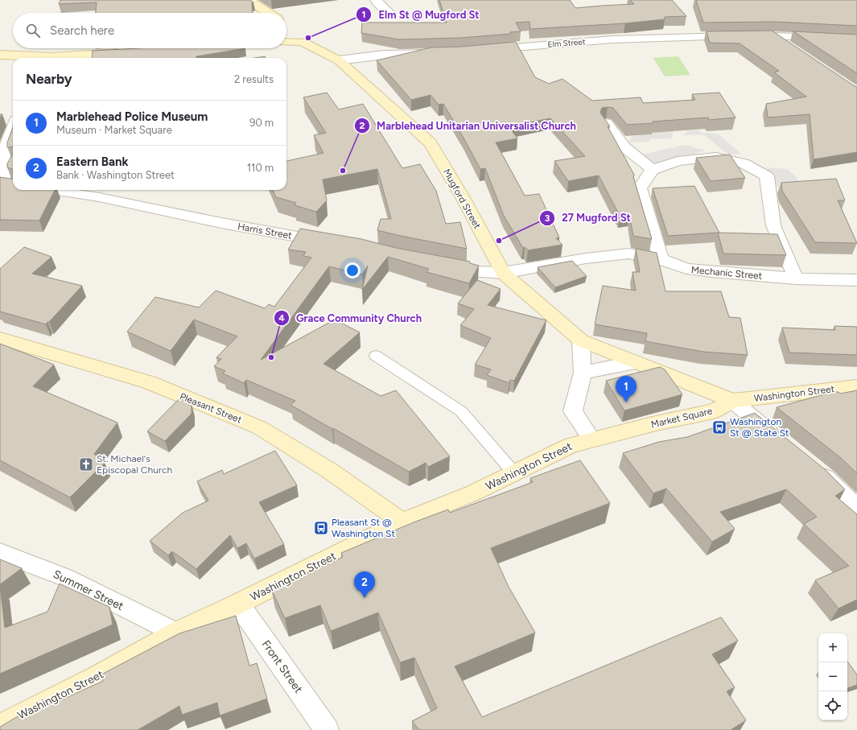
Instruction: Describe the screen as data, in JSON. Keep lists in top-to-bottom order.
{
  "streets": {
    "main road": [
      "Mugford Street",
      "Washington Street",
      "Pleasant Street",
      "Market Square"
    ],
    "street": [
      "Elm Street",
      "Harris Street",
      "Mechanic Street",
      "Summer Street",
      "Front Street"
    ]
  },
  "crossings": [
    ["Mugford Street", "Mechanic Street"],
    ["Mugford Street", "Market Square"],
    ["Washington Street", "Pleasant Street"],
    ["Washington Street", "Market Square"],
    ["Washington Street", "Summer Street"],
    ["Washington Street", "Front Street"]
  ],
  "places": {
    "other": [
      "Elm St @ Mugford St",
      "Marblehead Unitarian Universalist Church",
      "27 Mugford St",
      "Grace Community Church"
    ],
    "bus stop": ["Washington St @ State St", "Pleasant St @ Washington St"],
    "church": ["St. Michael's Episcopal Church"]
  },
  "page": {
    "search": "Search here",
    "heading": ["Nearby", "2 results"],
    "list": [
      {
        "mark": "1",
        "name": "Marblehead Police Museum",
        "note": "Museum · Market Square",
        "value": "90 m"
      },
      {
        "mark": "2",
        "name": "Eastern Bank",
        "note": "Bank · Washington Street",
        "value": "110 m"
      }
    ],
    "pins": ["1", "2"],
    "map_buttons": ["+", "−"]
  }
}
